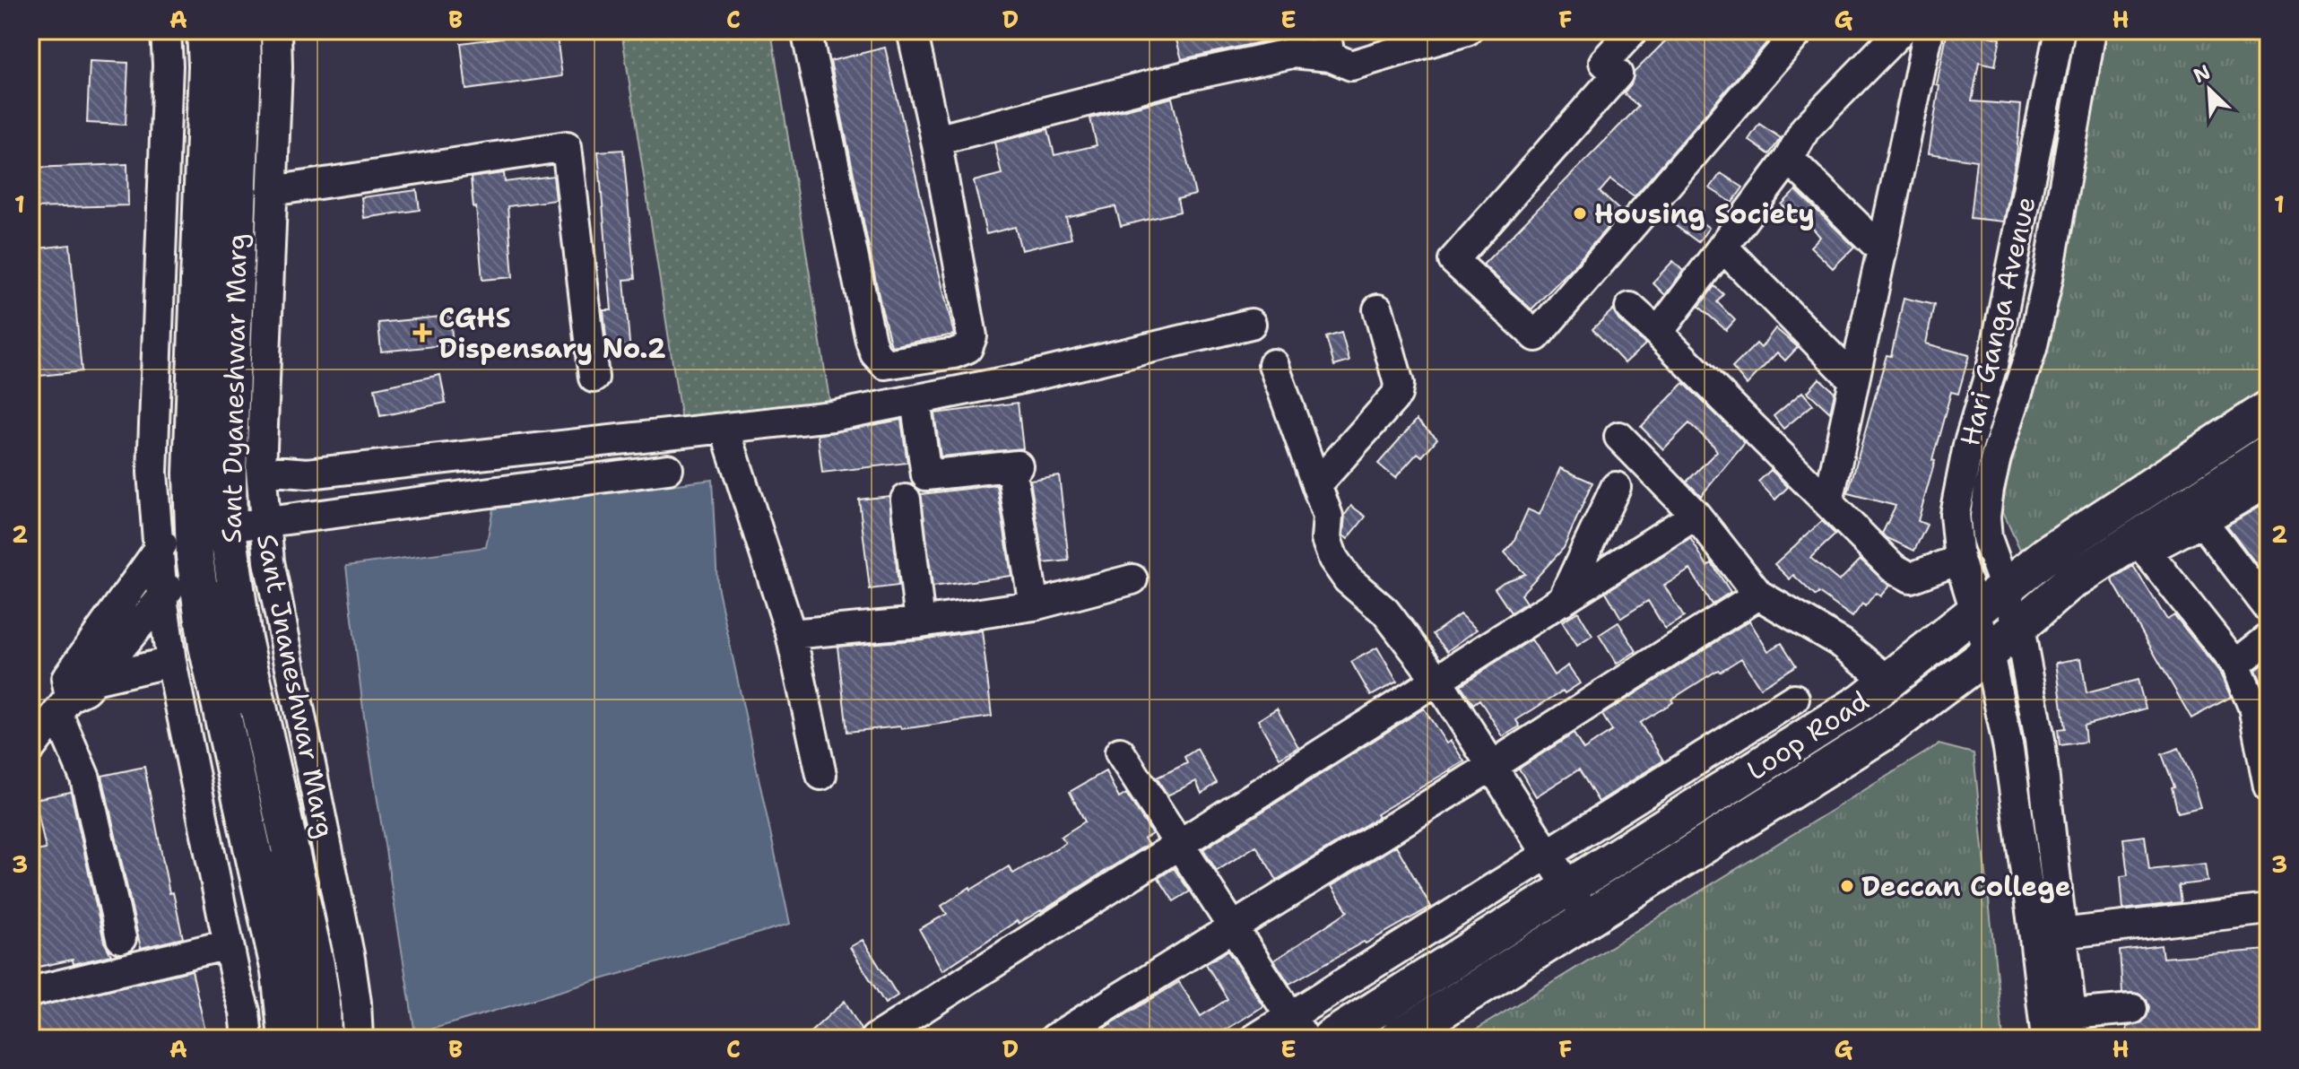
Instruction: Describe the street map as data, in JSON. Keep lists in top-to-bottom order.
{
  "streets": {
    "main road": ["Sant Dyaneshwar Marg", "Loop Road"],
    "street": ["Hari Ganga Avenue", "Sant Jnaneshwar Marg"]
  },
  "crossings": [
    ["Hari Ganga Avenue", "Loop Road"]
  ],
  "places": {
    "other": ["Housing Society", "Deccan College"],
    "health": ["CGHS Dispensary No.2"]
  },
  "north": "top left",
  "grid": {
    "columns": [
      "A",
      "B",
      "C",
      "D",
      "E",
      "F",
      "G",
      "H"
    ],
    "rows": ["1", "2", "3"]
  }
}
